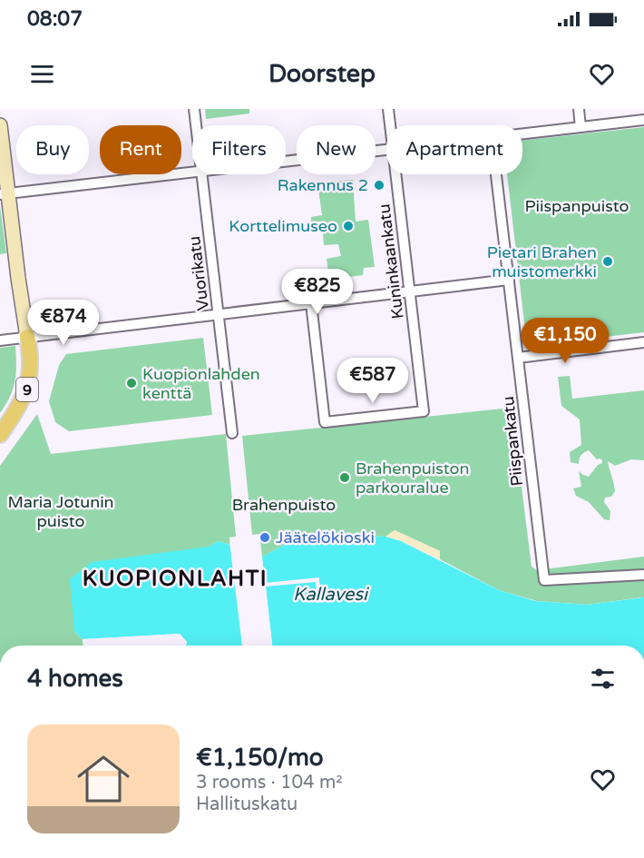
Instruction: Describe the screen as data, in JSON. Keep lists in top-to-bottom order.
{
  "streets": {
    "main road": ["9"],
    "street": ["Kuninkaankatu", "Vuorikatu", "Piispankatu"]
  },
  "districts": ["KUOPIONLAHTI"],
  "water": ["Kallavesi"],
  "parks": ["Piispanpuisto", "Maria Jotunin puisto", "Brahenpuisto"],
  "places": [
    "Rakennus 2",
    "Korttelimuseo",
    "Pietari Brahen muistomerkki",
    "Kuopionlahden kenttä",
    "Brahenpuiston parkouralue",
    "Jäätelökioski"
  ],
  "page": {
    "status": "08:07",
    "header": "Doorstep",
    "chip": [
      "Buy",
      "Rent",
      "Filters",
      "New",
      "Apartment"
    ],
    "price": [
      "€825",
      "€874",
      "€1,150",
      "€587"
    ],
    "heading": "4 homes",
    "list": [
      {
        "name": "€1,150/mo",
        "note": "3 rooms · 104 m² · Hallituskatu"
      }
    ]
  }
}
